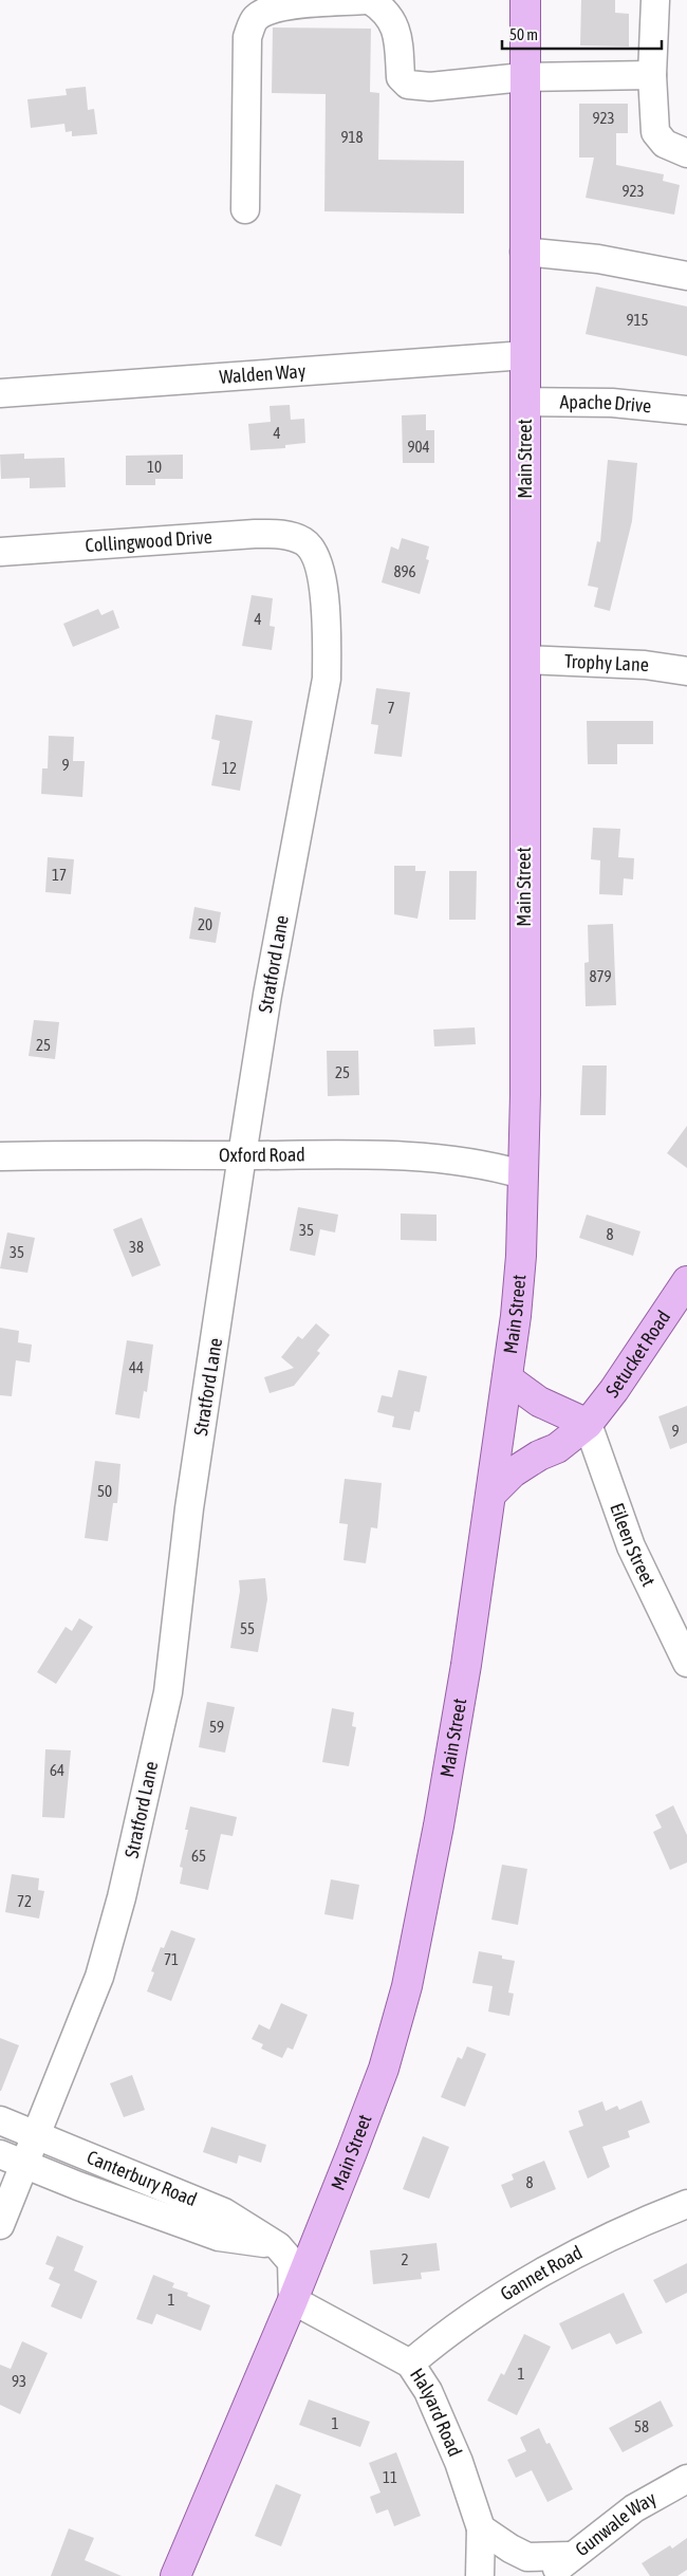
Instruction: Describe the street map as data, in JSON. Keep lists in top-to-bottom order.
{
  "streets": {
    "main road": ["Main Street", "Setucket Road"],
    "street": [
      "Walden Way",
      "Apache Drive",
      "Collingwood Drive",
      "Trophy Lane",
      "Stratford Lane",
      "Oxford Road",
      "Eileen Street",
      "Canterbury Road",
      "Gannet Road",
      "Halyard Road",
      "Gunwale Way"
    ]
  },
  "crossings": [
    ["Walden Way", "Main Street"],
    ["Apache Drive", "Main Street"],
    ["Main Street", "Trophy Lane"],
    ["Main Street", "Oxford Road"],
    ["Main Street", "Setucket Road"],
    ["Main Street", "Canterbury Road"],
    ["Main Street", "Halyard Road"],
    ["Collingwood Drive", "Stratford Lane"],
    ["Stratford Lane", "Oxford Road"],
    ["Stratford Lane", "Canterbury Road"],
    ["Setucket Road", "Eileen Street"],
    ["Canterbury Road", "Halyard Road"],
    ["Gannet Road", "Halyard Road"]
  ],
  "house_numbers": [
    "923",
    "918",
    "923",
    "915",
    "4",
    "904",
    "10",
    "896",
    "4",
    "7",
    "9",
    "12",
    "17",
    "20",
    "879",
    "25",
    "25",
    "35",
    "8",
    "38",
    "35",
    "44",
    "9",
    "50",
    "55",
    "59",
    "64",
    "65",
    "72",
    "71",
    "8",
    "2",
    "1",
    "1",
    "93",
    "1",
    "58",
    "11"
  ],
  "scale_bar": "50 m"
}
